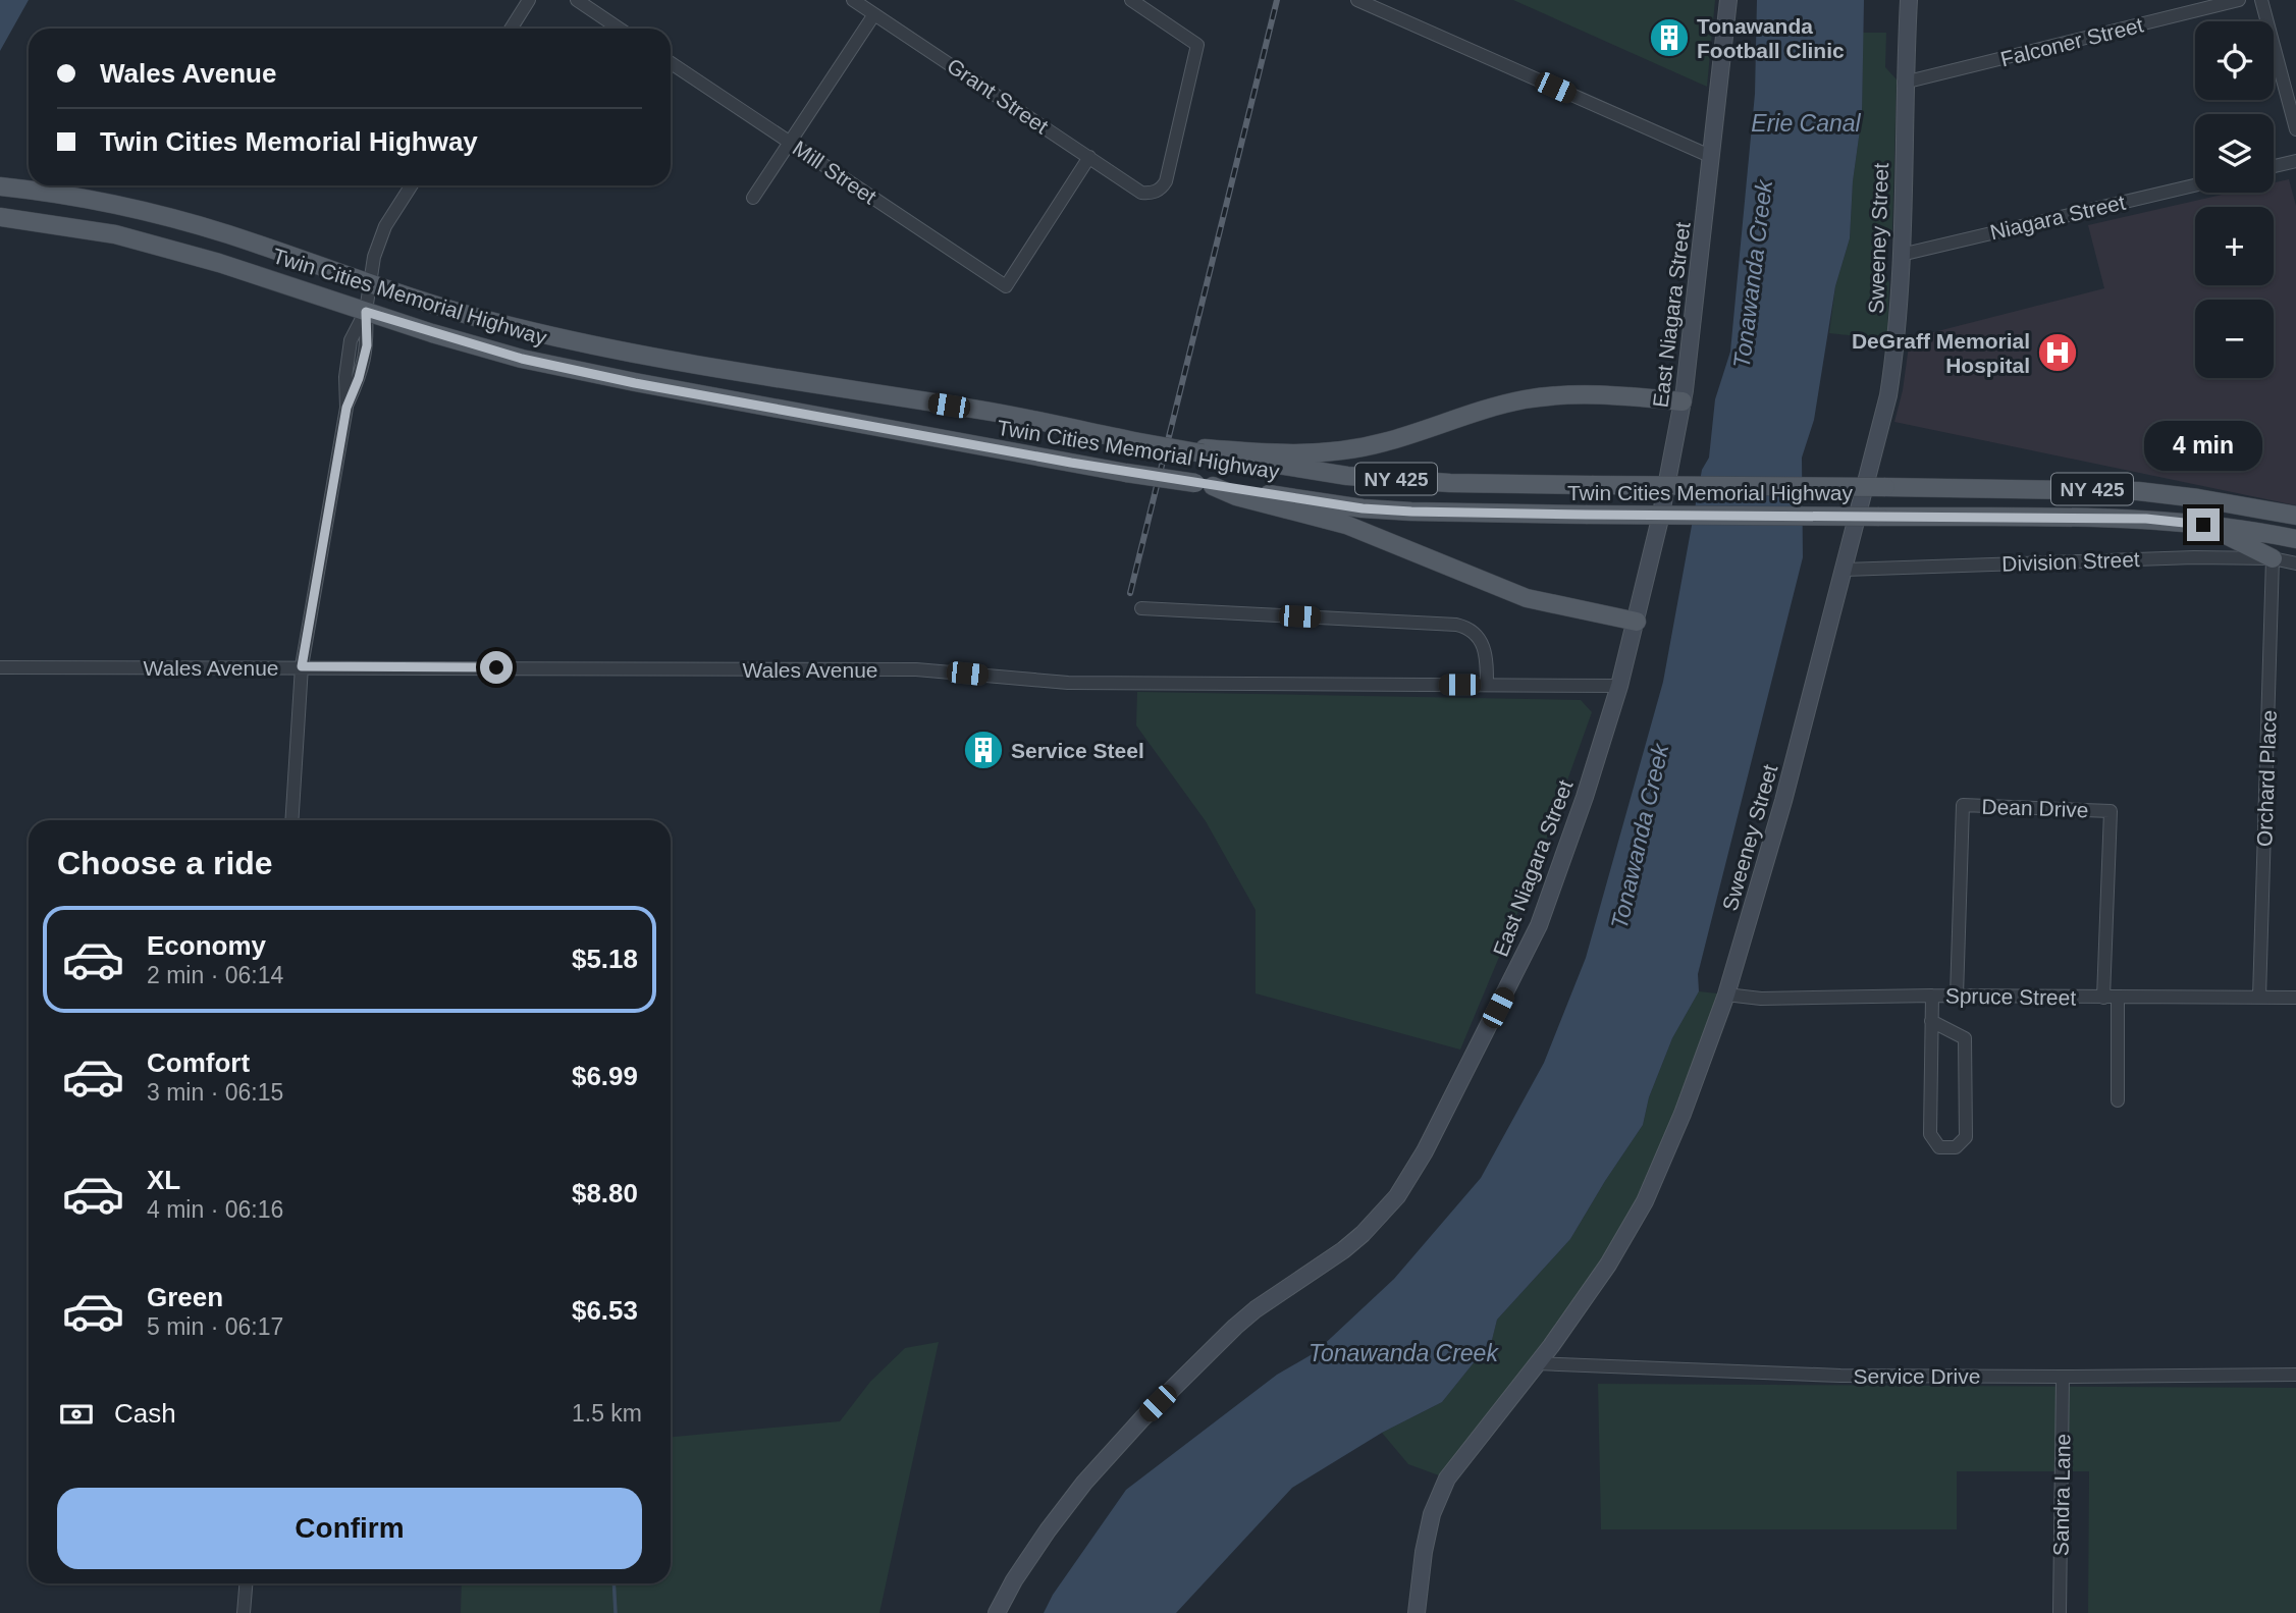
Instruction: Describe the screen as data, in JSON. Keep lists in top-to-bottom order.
{
  "streets": {
    "main road": ["Twin Cities Memorial Highway", "NY 425"],
    "street": [
      "Falconer Street",
      "Grant Street",
      "Mill Street",
      "Niagara Street",
      "Sweeney Street",
      "East Niagara Street",
      "Division Street",
      "Wales Avenue",
      "Orchard Place",
      "Dean Drive",
      "Spruce Street",
      "Service Drive",
      "Sandra Lane"
    ]
  },
  "crossings": [
    ["Falconer Street", "Sweeney Street"],
    ["Grant Street", "Mill Street"],
    ["Niagara Street", "Sweeney Street"],
    ["Sweeney Street", "Division Street"],
    ["Sweeney Street", "Spruce Street"],
    ["Sweeney Street", "Service Drive"],
    ["East Niagara Street", "Wales Avenue"],
    ["Division Street", "Orchard Place"],
    ["Orchard Place", "Spruce Street"],
    ["Dean Drive", "Spruce Street"],
    ["Service Drive", "Sandra Lane"]
  ],
  "water": ["Erie Canal", "Tonawanda Creek"],
  "places": {
    "building": ["Tonawanda Football Clinic", "Service Steel"],
    "hospital": ["DeGraff Memorial Hospital"]
  },
  "page": {
    "map_buttons": ["+", "−"],
    "banner": ["Wales Avenue", "Twin Cities Memorial Highway"],
    "bubble": "4 min",
    "heading": "Choose a ride",
    "list": [
      {
        "name": "Economy",
        "note": "2 min · 06:14",
        "value": "$5.18"
      },
      {
        "name": "Comfort",
        "note": "3 min · 06:15",
        "value": "$6.99"
      },
      {
        "name": "XL",
        "note": "4 min · 06:16",
        "value": "$8.80"
      },
      {
        "name": "Green",
        "note": "5 min · 06:17",
        "value": "$6.53"
      }
    ],
    "pay": ["Cash", "1.5 km"],
    "buttons": "Confirm"
  }
}
